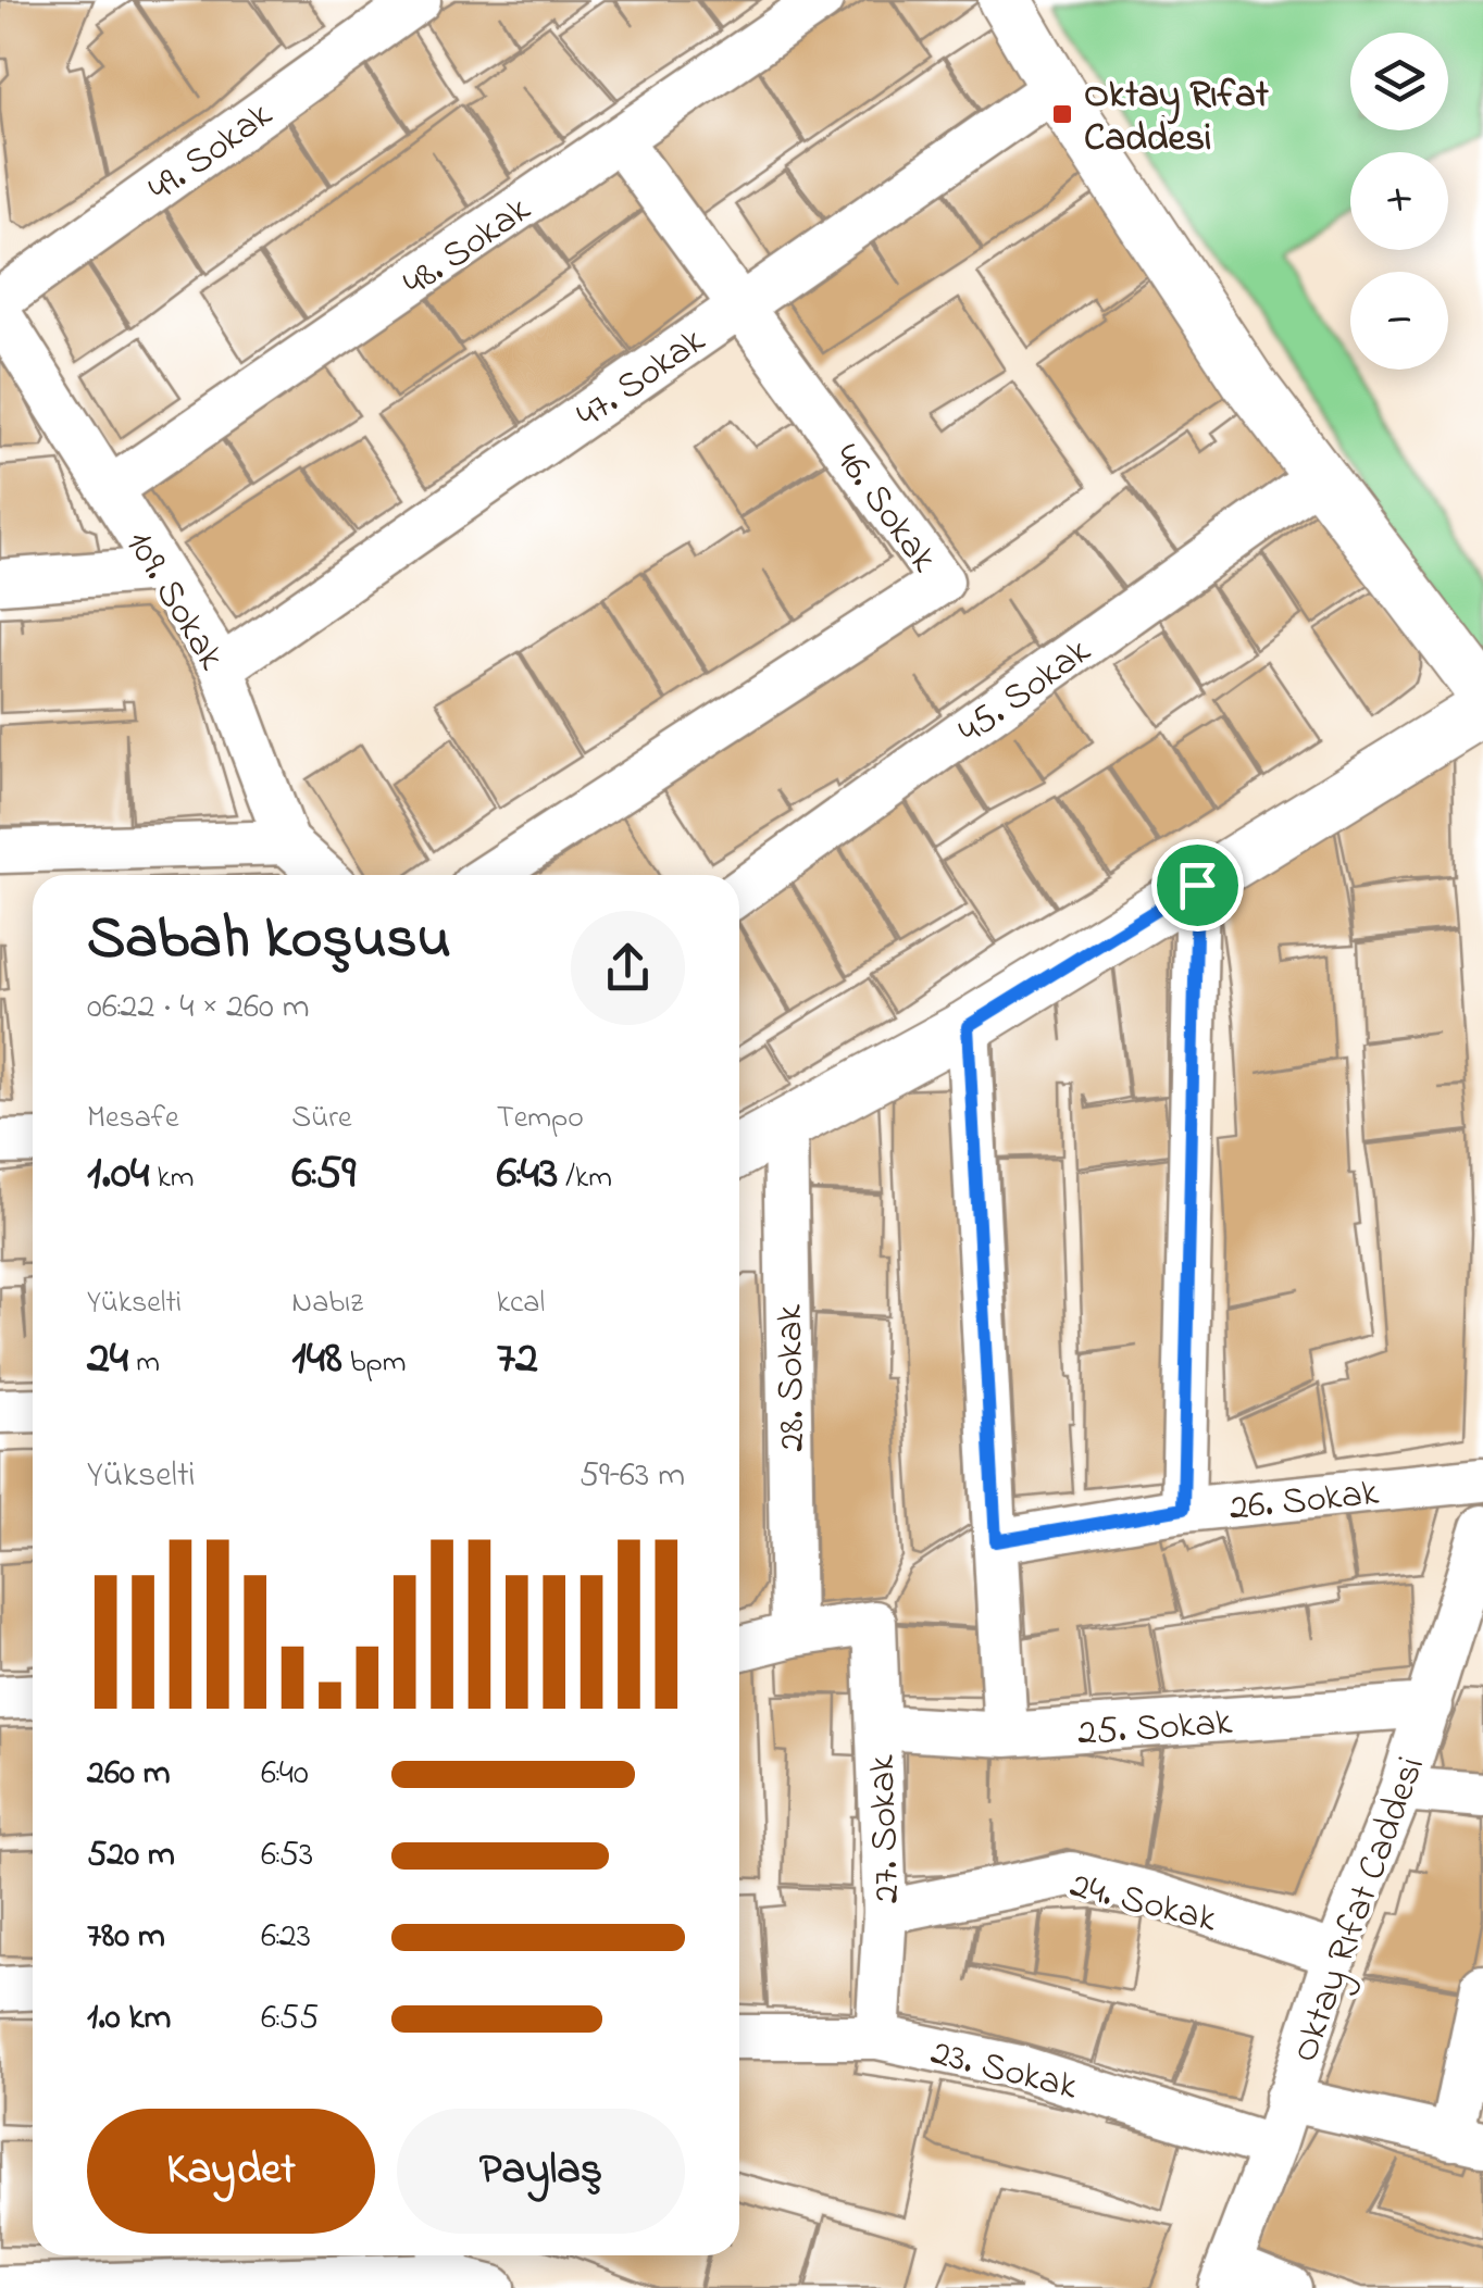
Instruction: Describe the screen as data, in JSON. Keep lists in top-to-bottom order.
{
  "streets": {
    "street": [
      "49. Sokak",
      "48. Sokak",
      "47. Sokak",
      "46. Sokak",
      "109. Sokak",
      "45. Sokak",
      "28. Sokak",
      "26. Sokak",
      "25. Sokak",
      "27. Sokak",
      "24. Sokak",
      "Oktay Rıfat Caddesi",
      "23. Sokak"
    ]
  },
  "crossings": [
    ["48. Sokak", "46. Sokak"],
    ["48. Sokak", "109. Sokak"],
    ["47. Sokak", "46. Sokak"],
    ["47. Sokak", "109. Sokak"],
    ["28. Sokak", "27. Sokak"],
    ["25. Sokak", "27. Sokak"],
    ["25. Sokak", "Oktay Rıfat Caddesi"],
    ["27. Sokak", "24. Sokak"],
    ["27. Sokak", "23. Sokak"],
    ["24. Sokak", "Oktay Rıfat Caddesi"],
    ["Oktay Rıfat Caddesi", "23. Sokak"]
  ],
  "places": {
    "transit": ["Oktay Rıfat Caddesi"]
  },
  "page": {
    "map_buttons": ["+", "−"],
    "heading": ["Sabah koşusu", "06:22 · 4 × 260 m"],
    "stats": [
      ["Mesafe", "1.04 km"],
      ["Süre", "6:59"],
      ["Tempo", "6:43 /km"],
      ["Yükselti", "24 m"],
      ["Nabız", "148 bpm"],
      ["kcal", "72"]
    ],
    "chart": ["Yükselti", "59–63 m"],
    "list": [
      {
        "name": "260 m",
        "note": "6:40"
      },
      {
        "name": "520 m",
        "note": "6:53"
      },
      {
        "name": "780 m",
        "note": "6:23"
      },
      {
        "name": "1.0 km",
        "note": "6:55"
      }
    ],
    "buttons": ["Kaydet", "Paylaş"]
  }
}
